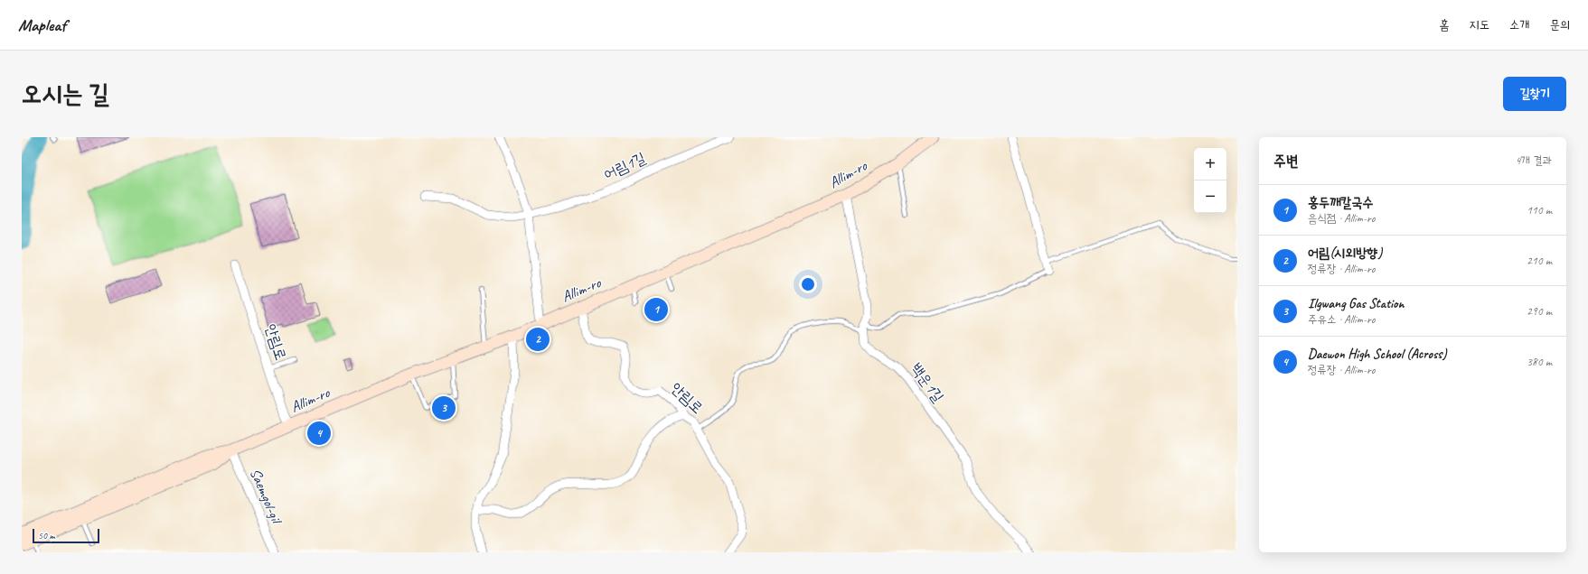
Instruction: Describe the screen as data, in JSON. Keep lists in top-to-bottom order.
{
  "streets": {
    "street": [
      "어림1길",
      "Allim-ro",
      "안림로",
      "백운1길",
      "Saemgol-gil"
    ]
  },
  "crossings": [
    ["Allim-ro", "안림로"],
    ["Allim-ro", "백운1길"],
    ["Allim-ro", "Saemgol-gil"]
  ],
  "scale_bar": "50 m",
  "page": {
    "header": "Mapleaf",
    "nav": [
      "홈",
      "지도",
      "소개",
      "문의"
    ],
    "buttons": "길찾기",
    "title": "오시는 길",
    "heading": ["주변", "4개 결과"],
    "map_buttons": ["+", "−"],
    "list": [
      {
        "mark": "1",
        "name": "홍두깨칼국수",
        "note": "음식점 · Allim-ro",
        "value": "110 m"
      },
      {
        "mark": "2",
        "name": "어림(시외방향)",
        "note": "정류장 · Allim-ro",
        "value": "210 m"
      },
      {
        "mark": "3",
        "name": "Ilgwang Gas Station",
        "note": "주유소 · Allim-ro",
        "value": "290 m"
      },
      {
        "mark": "4",
        "name": "Daewon High School (Across)",
        "note": "정류장 · Allim-ro",
        "value": "380 m"
      }
    ],
    "pins": [
      "1",
      "2",
      "3",
      "4"
    ],
    "scale": "50 m"
  }
}
